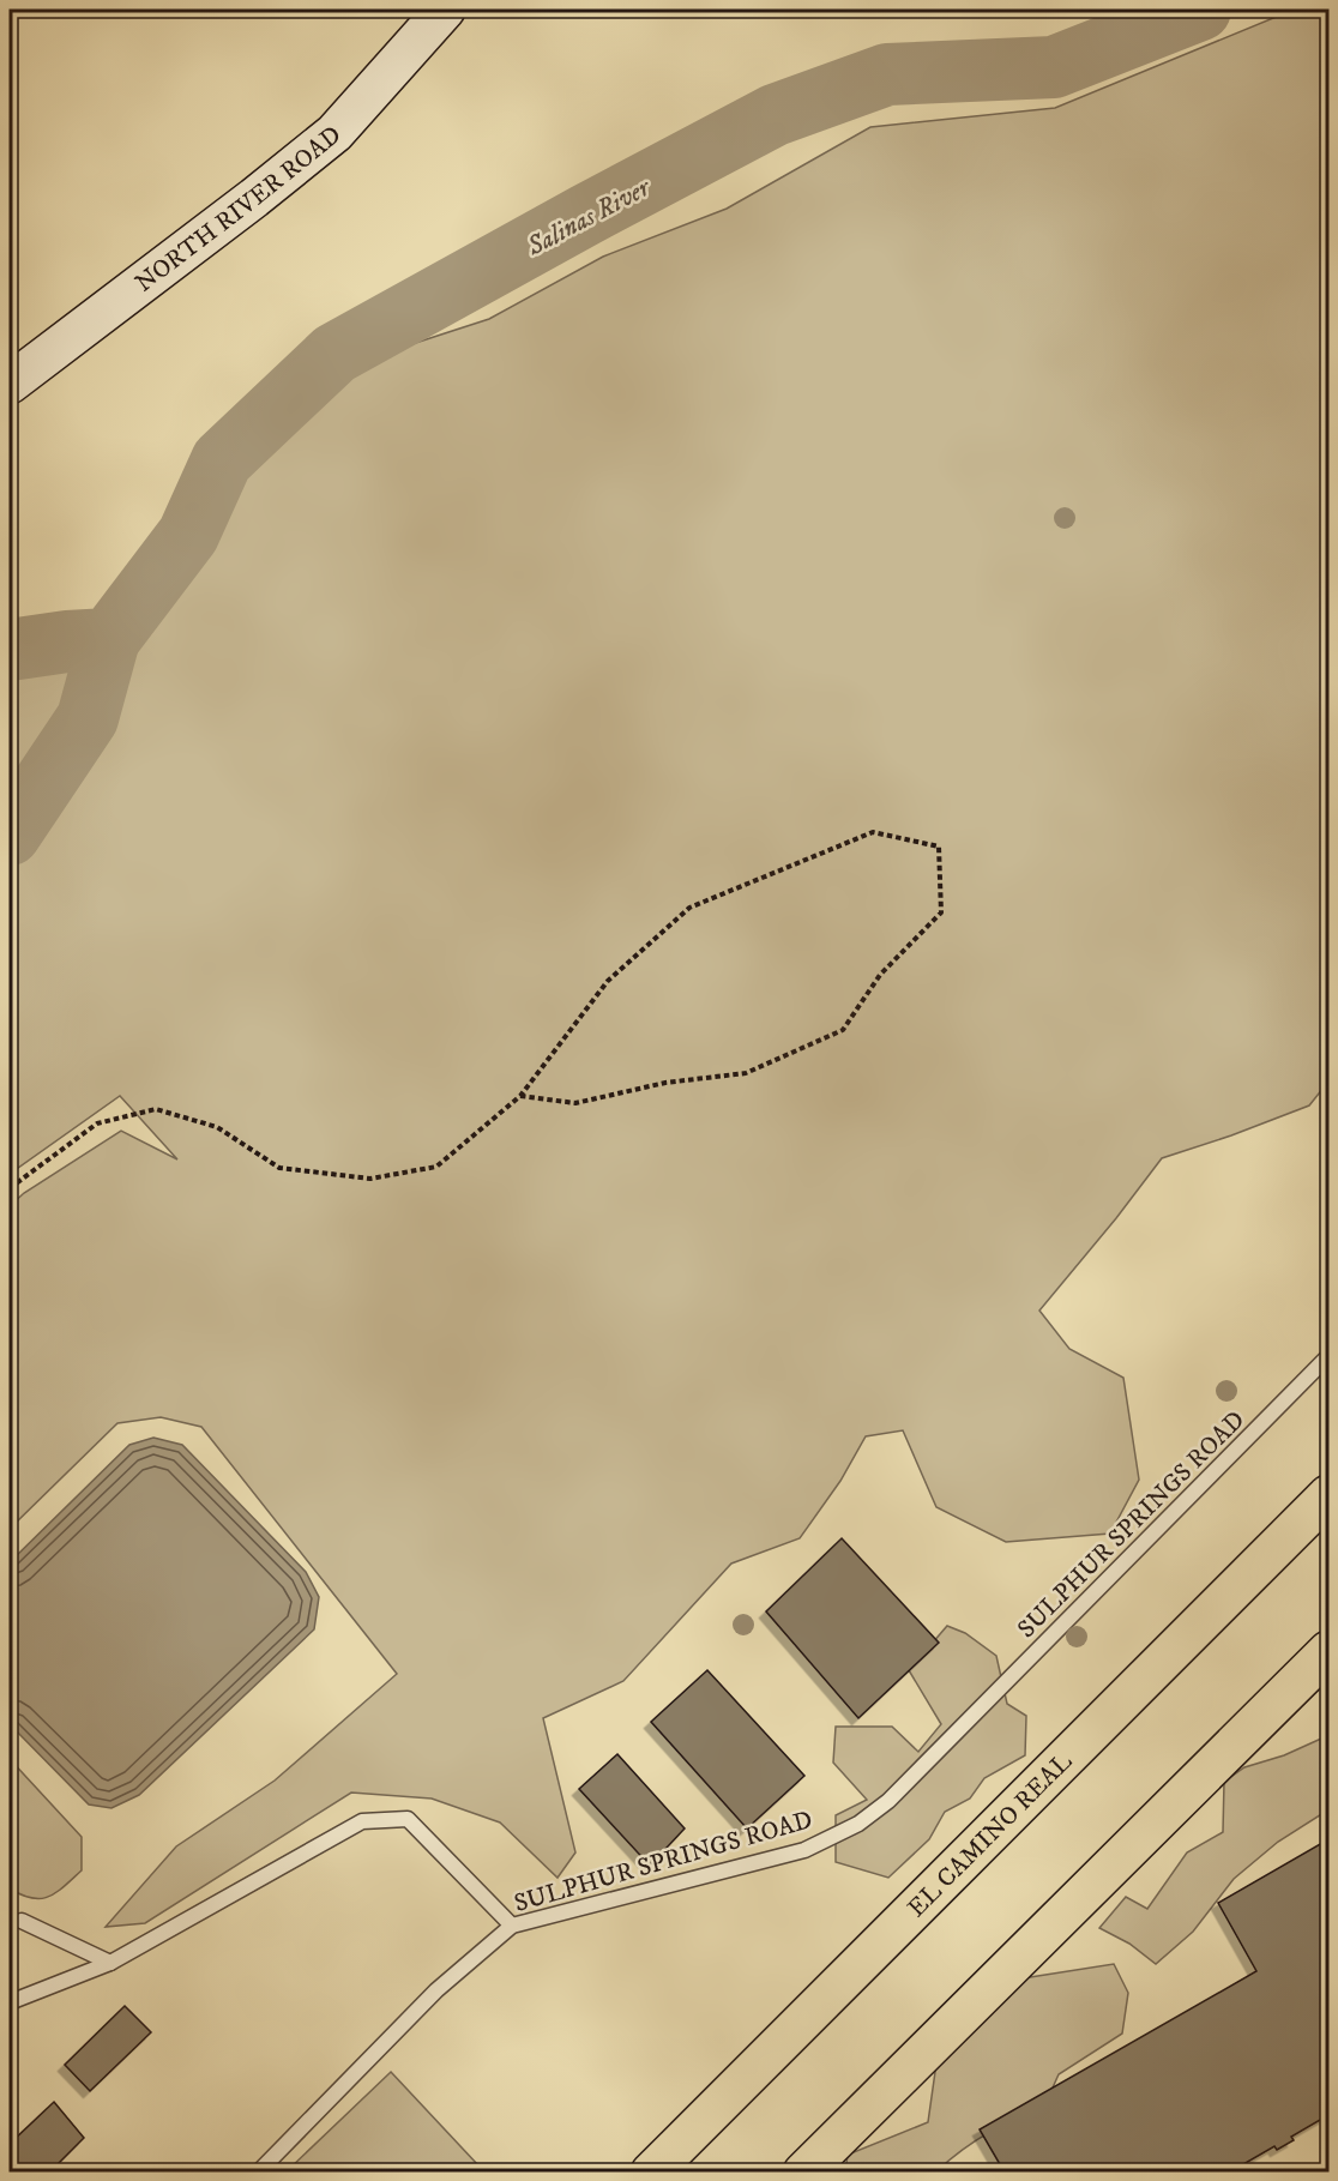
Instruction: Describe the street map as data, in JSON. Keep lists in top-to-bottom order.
{
  "streets": {
    "highway": ["EL CAMINO REAL"],
    "main road": ["NORTH RIVER ROAD"],
    "lane": ["SULPHUR SPRINGS ROAD"]
  },
  "water": ["Salinas River"]
}
